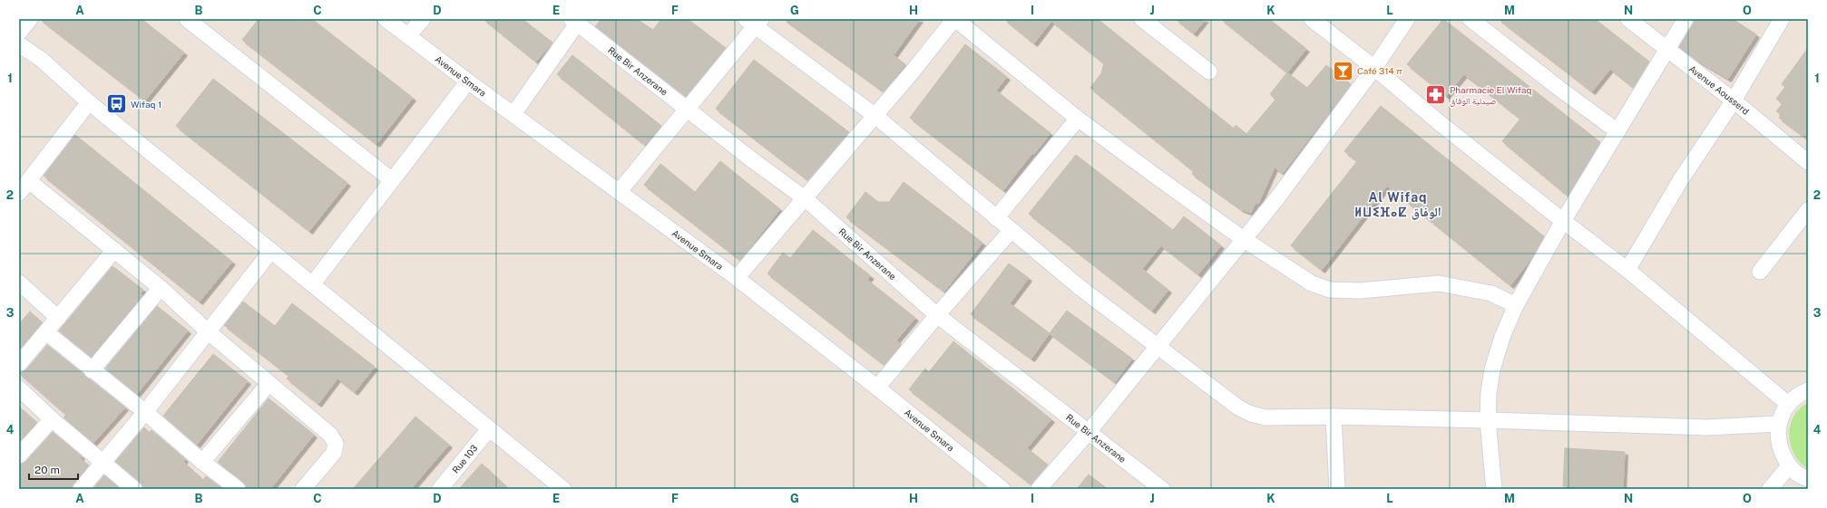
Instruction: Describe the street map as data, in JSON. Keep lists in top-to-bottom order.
{
  "streets": {
    "street": [
      "Rue Bir Anzerane",
      "Avenue Smara",
      "Avenue Aousserd",
      "Rue 103"
    ]
  },
  "districts": ["Al Wifaq ⵍⵡⵉⴼⴰⵇ الوفاق"],
  "places": {
    "bar": ["Café 314 π"],
    "pharmacy": ["Pharmacie El Wifaq صيدلية الوفاق"],
    "bus stop": ["Wifaq 1"]
  },
  "scale_bar": "20 m",
  "grid": {
    "columns": [
      "A",
      "B",
      "C",
      "D",
      "E",
      "F",
      "G",
      "H",
      "I",
      "J",
      "K",
      "L",
      "M",
      "N",
      "O"
    ],
    "rows": [
      "1",
      "2",
      "3",
      "4"
    ]
  }
}
